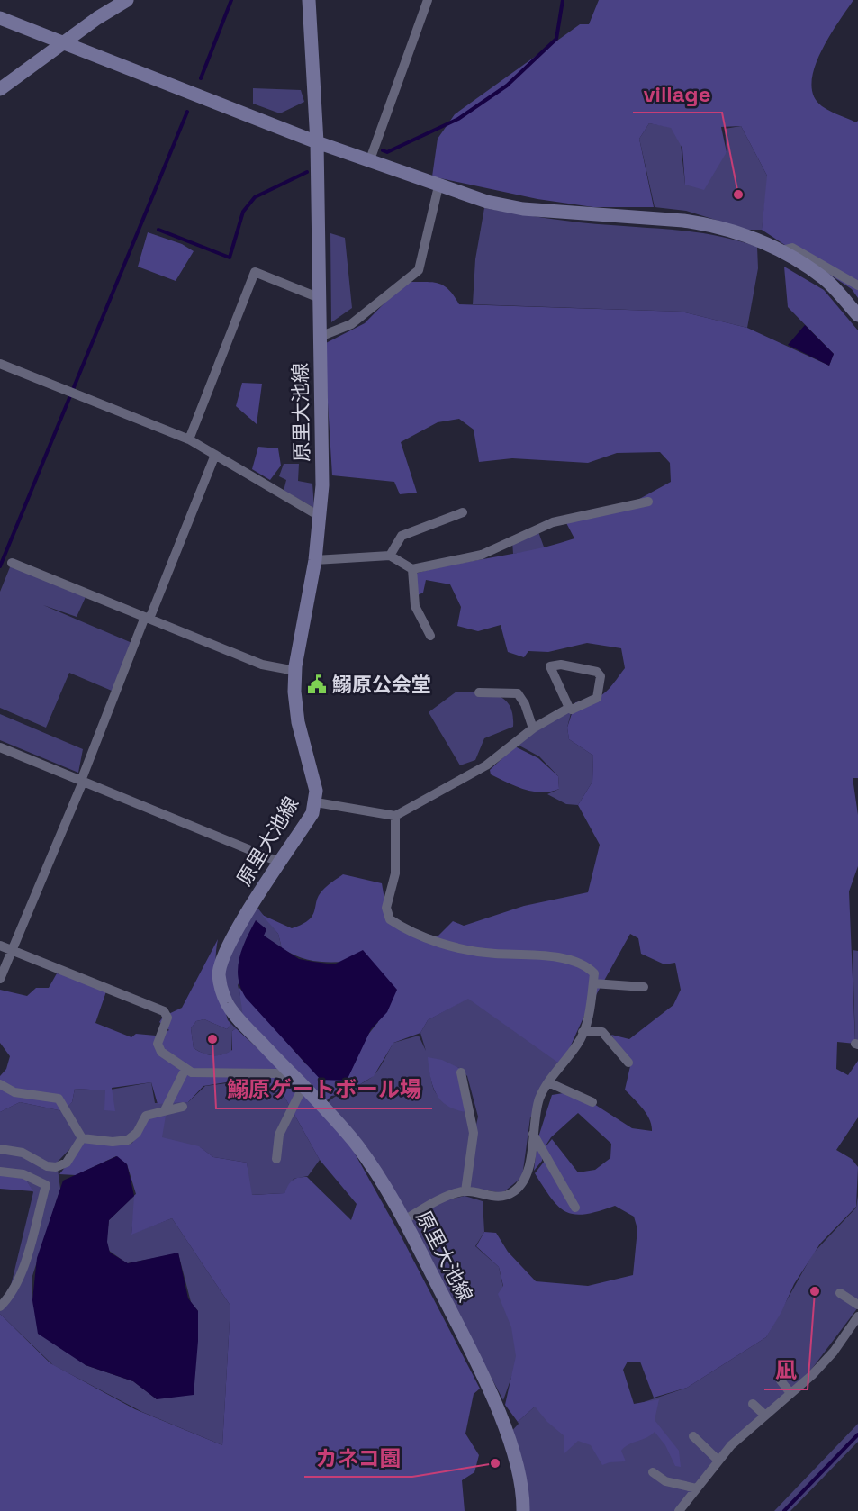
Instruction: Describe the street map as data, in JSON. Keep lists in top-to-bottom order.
{
  "streets": {
    "main road": ["原里大池線"]
  },
  "places": {
    "other": [
      "village",
      "鰯原ゲートボール場",
      "凪",
      "カネコ園"
    ],
    "public building": ["鰯原公会堂"]
  }
}
